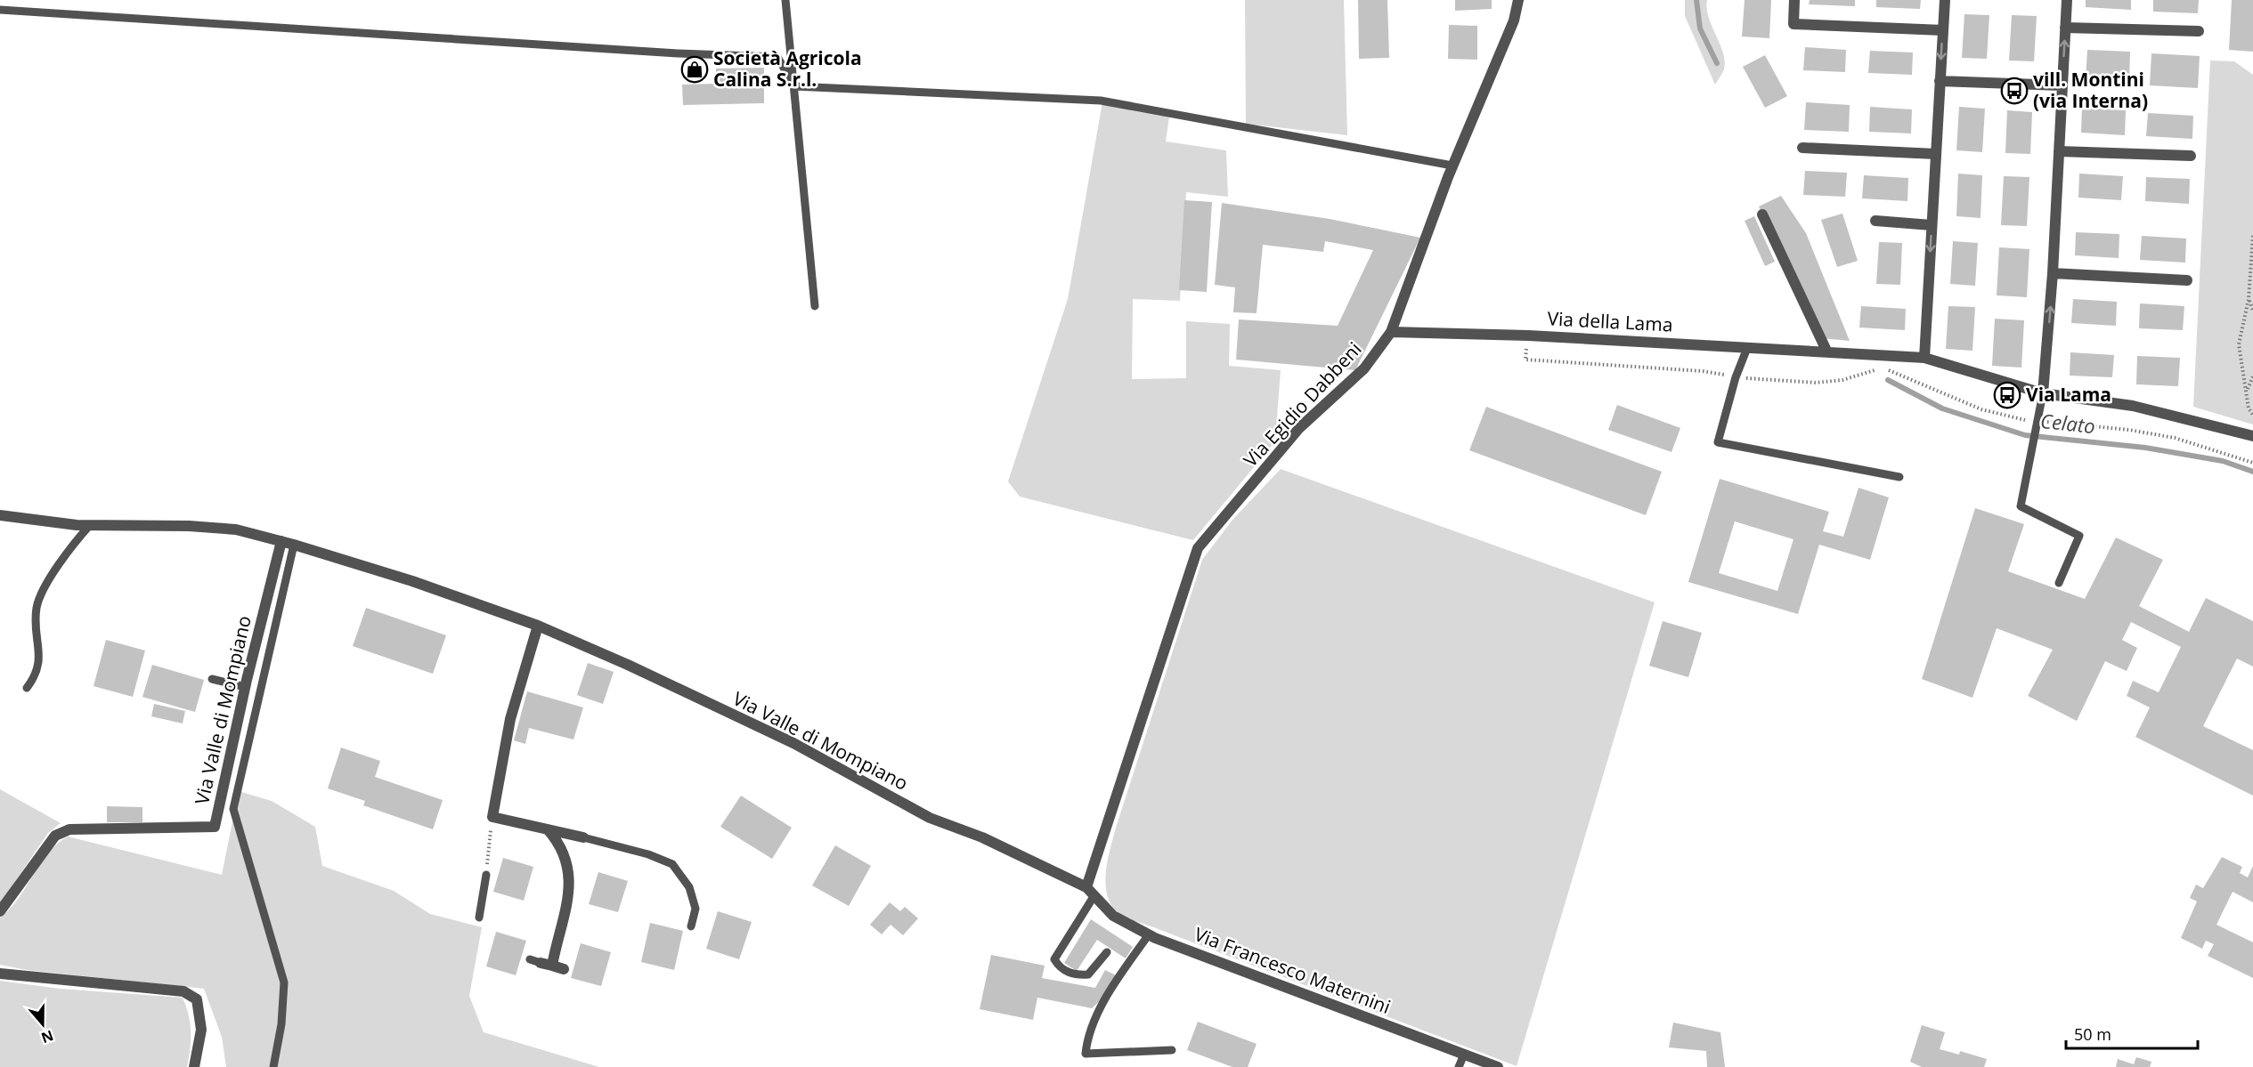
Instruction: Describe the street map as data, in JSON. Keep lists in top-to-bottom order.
{
  "streets": {
    "street": [
      "Via della Lama",
      "Via Egidio Dabbeni",
      "Via Valle di Mompiano",
      "Via Francesco Maternini"
    ]
  },
  "crossings": [
    ["Via della Lama", "Via Egidio Dabbeni"],
    ["Via Egidio Dabbeni", "Via Valle di Mompiano"],
    ["Via Egidio Dabbeni", "Via Francesco Maternini"],
    ["Via Valle di Mompiano", "Via Francesco Maternini"]
  ],
  "water": ["Celato"],
  "places": {
    "shop": ["Società Agricola Calina S.r.l."],
    "bus stop": ["vill. Montini (via Interna)", "Via Lama"]
  },
  "scale_bar": "50 m",
  "north": "bottom"
}
